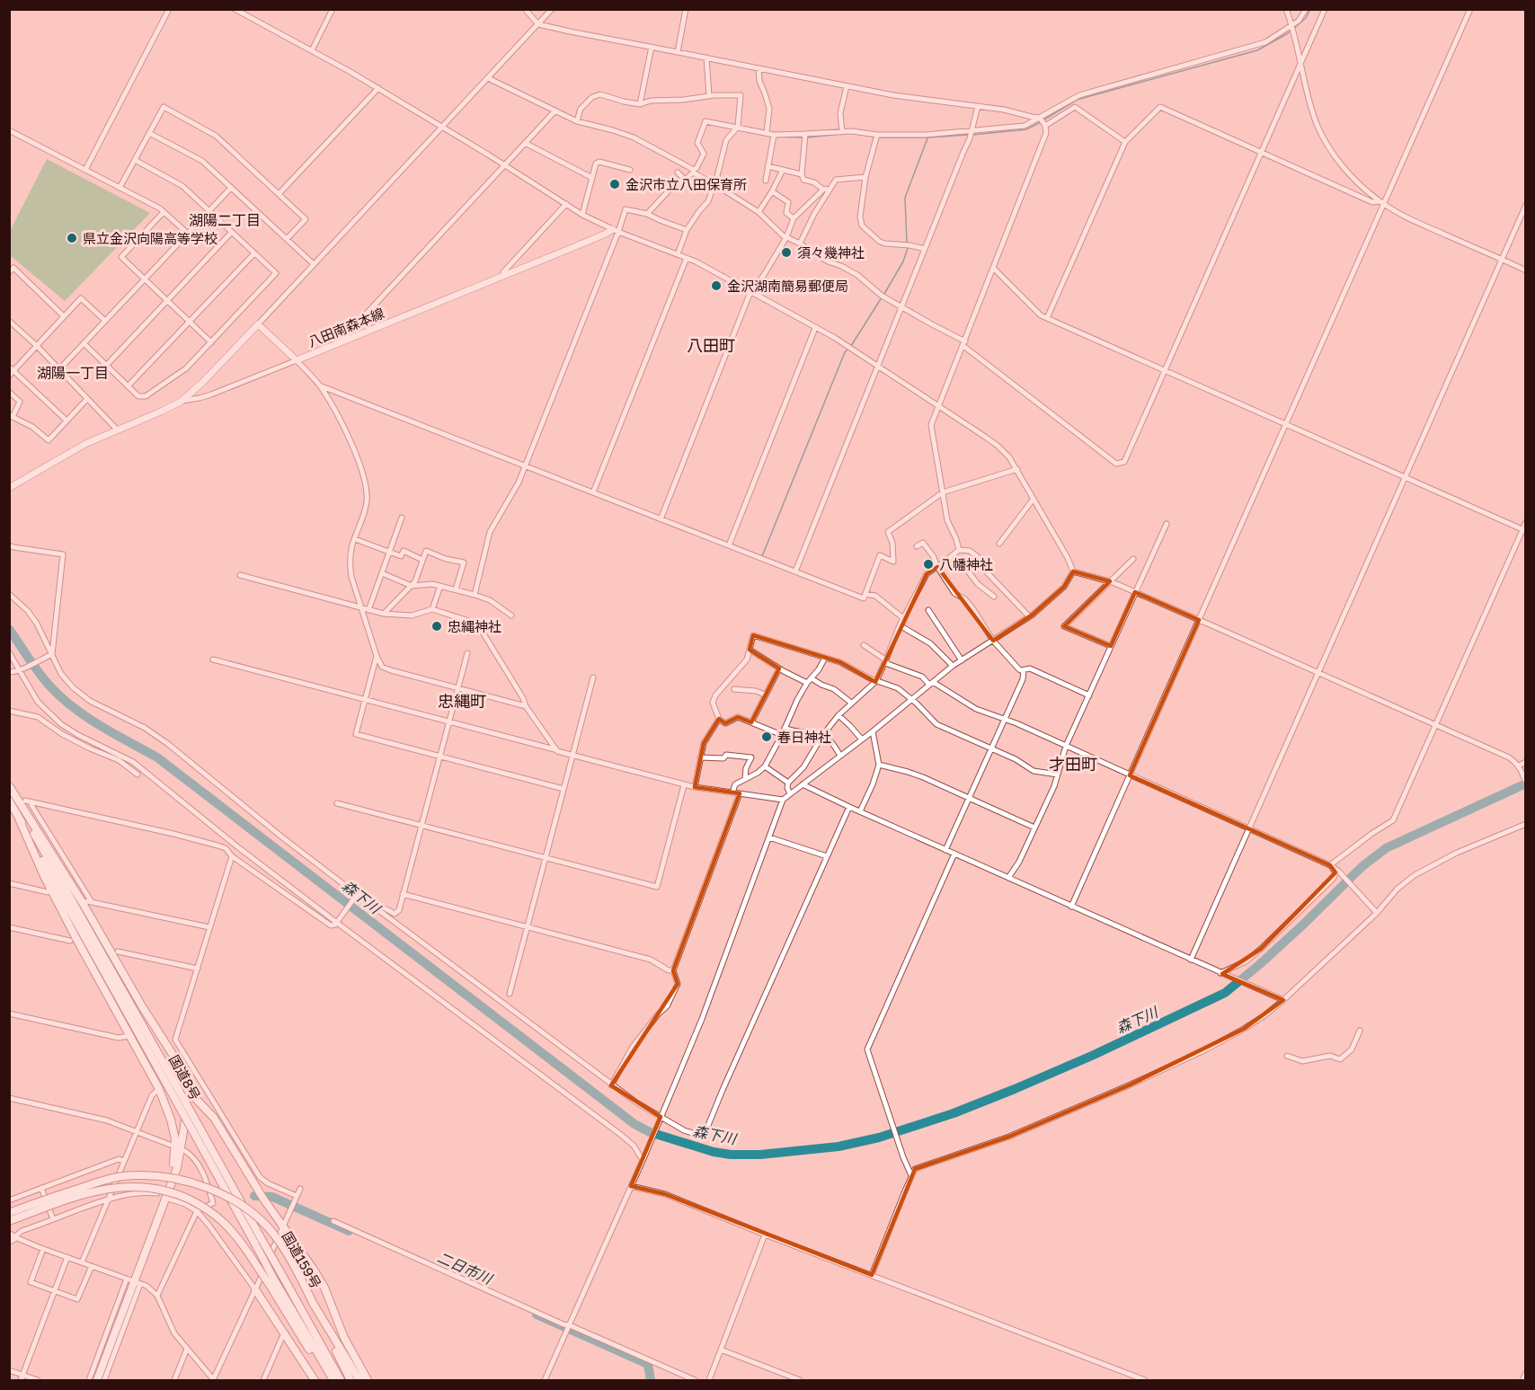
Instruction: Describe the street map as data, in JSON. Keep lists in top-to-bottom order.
{
  "streets": {
    "highway": ["国道8号", "国道159号"],
    "main road": ["八田南森本線"]
  },
  "districts": [
    "湖陽二丁目",
    "八田町",
    "湖陽一丁目",
    "忠縄町",
    "才田町"
  ],
  "water": ["森下川", "二日市川"],
  "places": [
    "金沢市立八田保育所",
    "県立金沢向陽高等学校",
    "須々幾神社",
    "金沢湖南簡易郵便局",
    "八幡神社",
    "忠縄神社",
    "春日神社"
  ]
}
